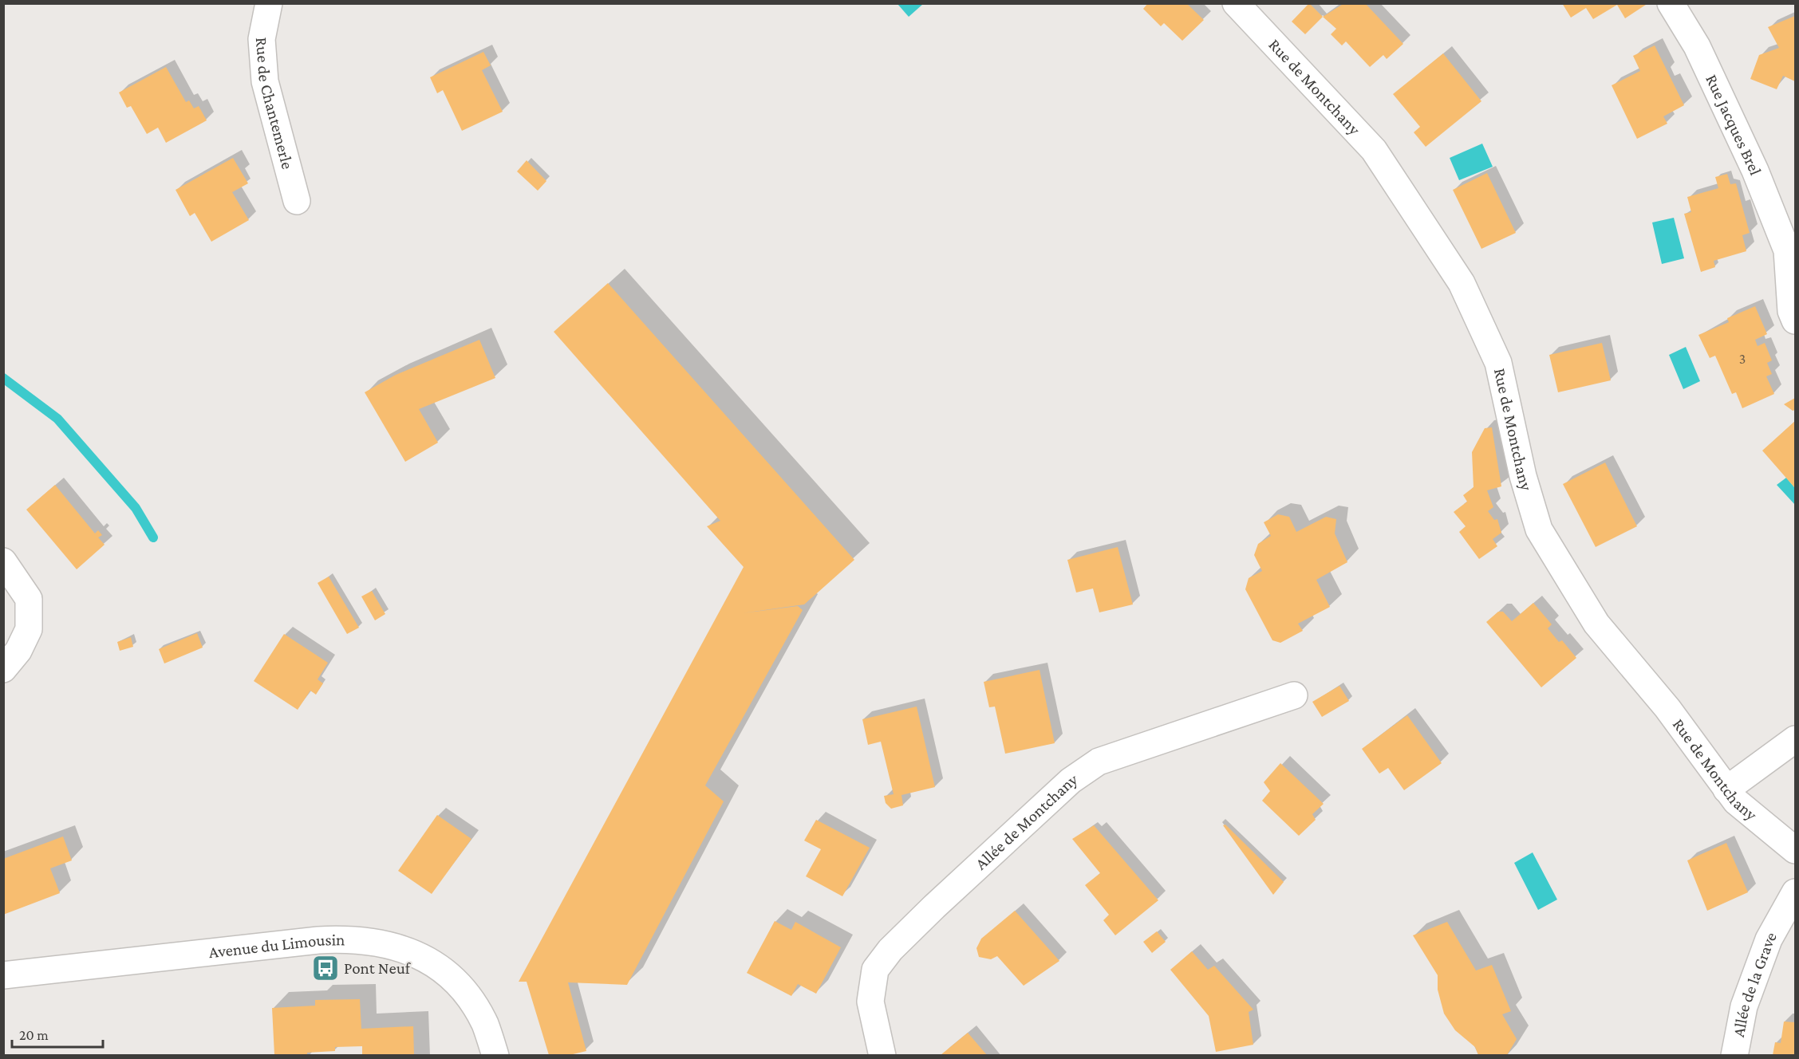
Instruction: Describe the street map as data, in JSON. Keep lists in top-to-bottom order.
{
  "streets": {
    "street": [
      "Rue de Montchany",
      "Rue de Chantemerle",
      "Rue Jacques Brel",
      "Allée de Montchany",
      "Avenue du Limousin",
      "Allée de la Grave"
    ]
  },
  "places": {
    "bus stop": ["Pont Neuf"]
  },
  "house_numbers": ["3"],
  "scale_bar": "20 m"
}
